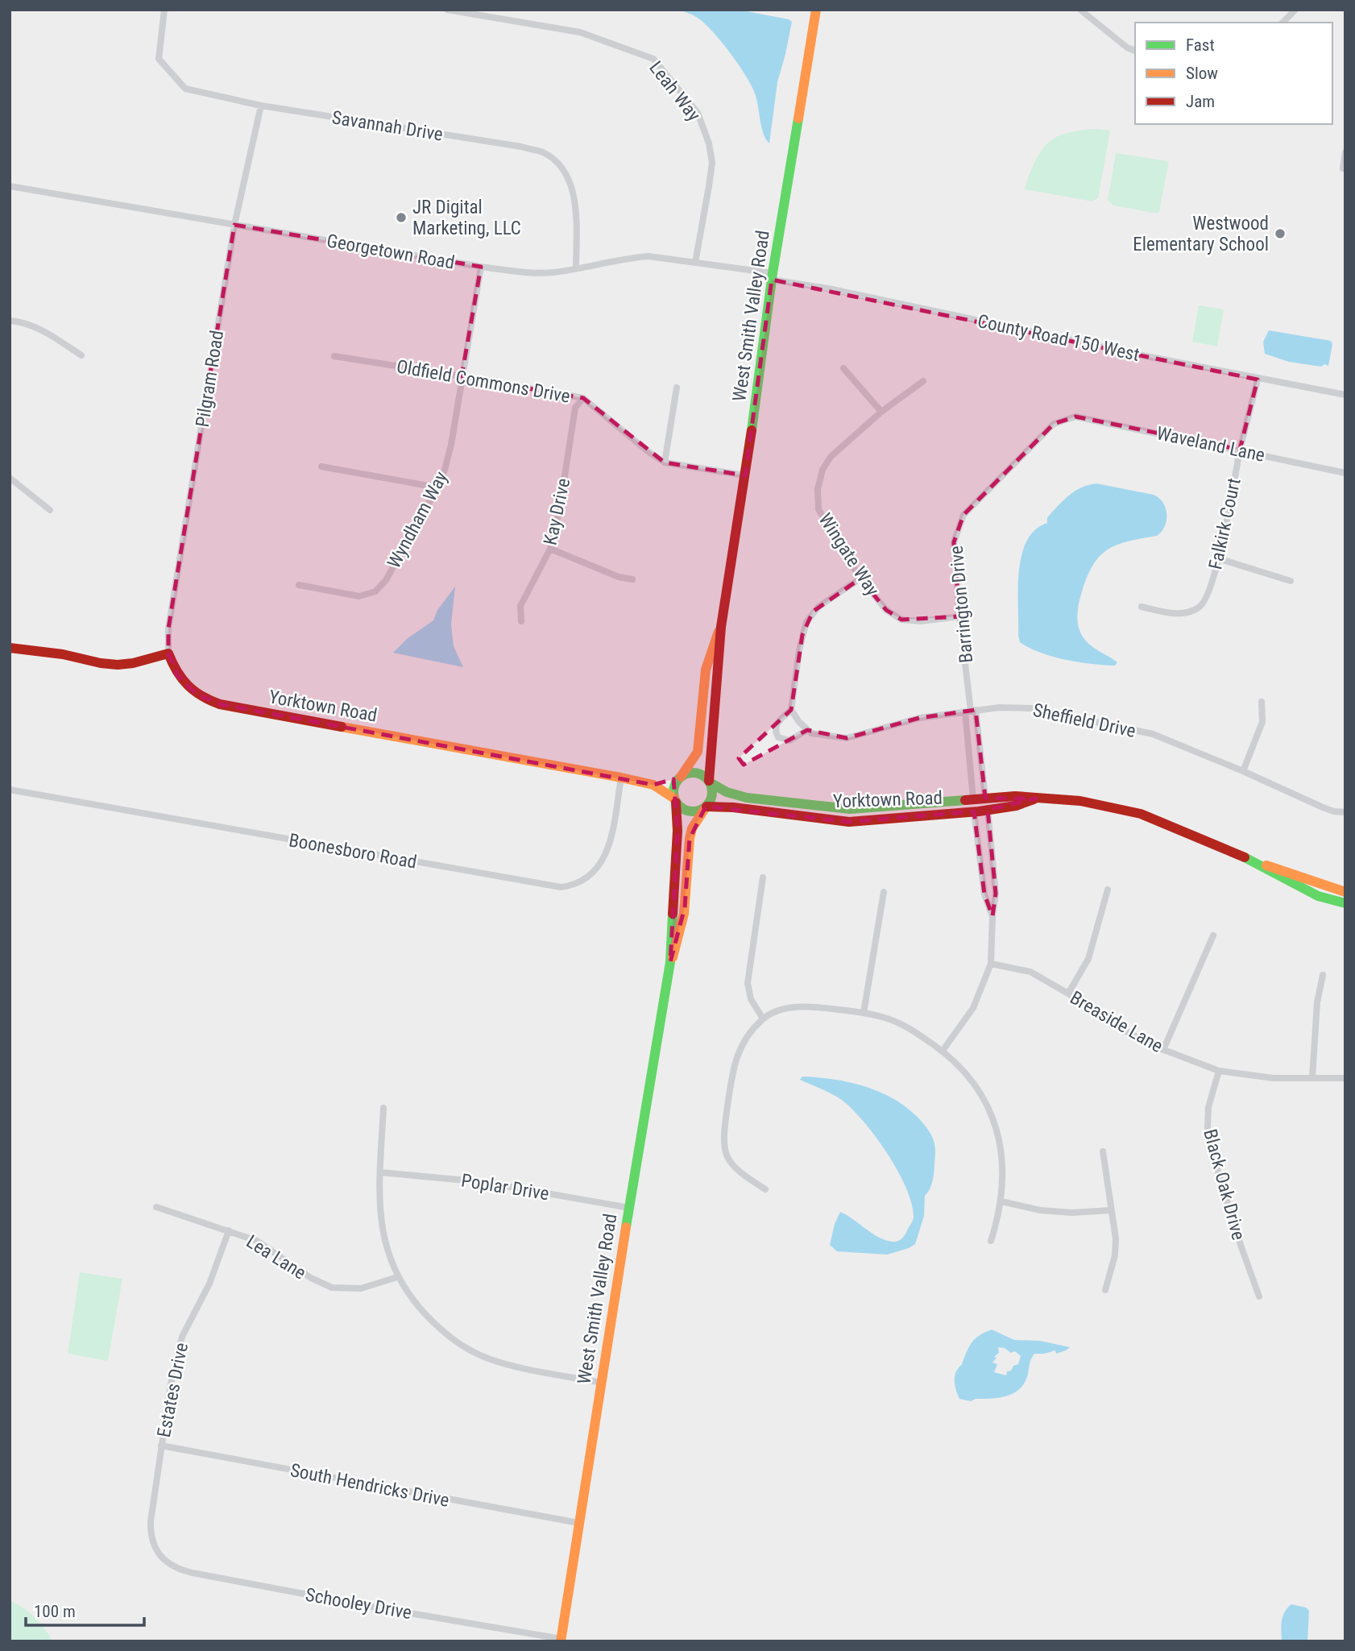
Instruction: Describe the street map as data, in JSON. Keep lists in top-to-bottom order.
{
  "streets": {
    "main road": ["West Smith Valley Road", "Yorktown Road"],
    "street": [
      "Leah Way",
      "Savannah Drive",
      "Georgetown Road",
      "County Road 150 West",
      "Pilgram Road",
      "Oldfield Commons Drive",
      "Waveland Lane",
      "Kay Drive",
      "Wyndham Way",
      "Falkirk Court",
      "Wingate Way",
      "Barrington Drive",
      "Sheffield Drive",
      "Boonesboro Road",
      "Breaside Lane",
      "Black Oak Drive",
      "Poplar Drive",
      "Lea Lane",
      "Estates Drive",
      "South Hendricks Drive",
      "Schooley Drive"
    ]
  },
  "crossings": [
    ["Leah Way", "Georgetown Road"],
    ["Savannah Drive", "Georgetown Road"],
    ["Savannah Drive", "Pilgram Road"],
    ["Georgetown Road", "West Smith Valley Road"],
    ["Georgetown Road", "County Road 150 West"],
    ["Georgetown Road", "Pilgram Road"],
    ["Georgetown Road", "Wyndham Way"],
    ["West Smith Valley Road", "County Road 150 West"],
    ["West Smith Valley Road", "Oldfield Commons Drive"],
    ["West Smith Valley Road", "Yorktown Road"],
    ["West Smith Valley Road", "Poplar Drive"],
    ["West Smith Valley Road", "South Hendricks Drive"],
    ["West Smith Valley Road", "Schooley Drive"],
    ["County Road 150 West", "Falkirk Court"],
    ["Pilgram Road", "Yorktown Road"],
    ["Oldfield Commons Drive", "Kay Drive"],
    ["Oldfield Commons Drive", "Wyndham Way"],
    ["Waveland Lane", "Falkirk Court"],
    ["Waveland Lane", "Barrington Drive"],
    ["Wingate Way", "Barrington Drive"],
    ["Barrington Drive", "Sheffield Drive"],
    ["Yorktown Road", "Boonesboro Road"],
    ["Breaside Lane", "Black Oak Drive"],
    ["Lea Lane", "Estates Drive"],
    ["Estates Drive", "South Hendricks Drive"],
    ["Estates Drive", "Schooley Drive"]
  ],
  "places": ["JR Digital Marketing, LLC", "Westwood Elementary School"],
  "legend": ["Fast", "Slow", "Jam"],
  "scale_bar": "100 m"
}
